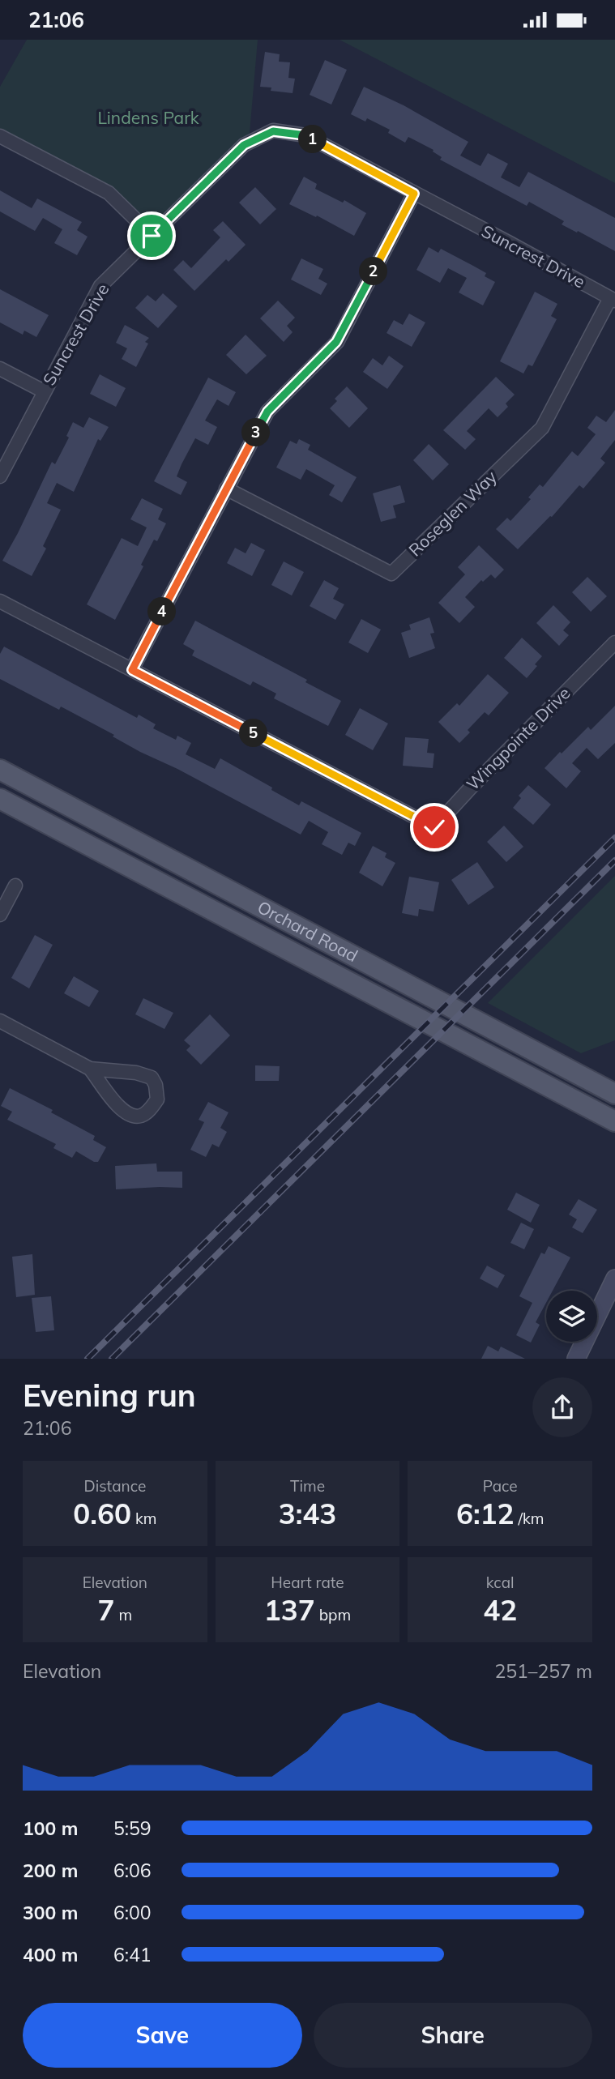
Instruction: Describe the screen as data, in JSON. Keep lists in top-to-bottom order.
{
  "streets": {
    "main road": ["Orchard Road"],
    "street": ["Suncrest Drive", "Roseglen Way", "Wingpointe Drive"]
  },
  "crossings": [
    ["Suncrest Drive", "Roseglen Way"]
  ],
  "parks": ["Lindens Park"],
  "page": {
    "status": "21:06",
    "pins": [
      "1",
      "2",
      "3",
      "4",
      "5"
    ],
    "heading": ["Evening run", "21:06"],
    "stats": [
      ["Distance", "0.60 km"],
      ["Time", "3:43"],
      ["Pace", "6:12 /km"],
      ["Elevation", "7 m"],
      ["Heart rate", "137 bpm"],
      ["kcal", "42"]
    ],
    "chart": ["Elevation", "251–257 m"],
    "list": [
      {
        "name": "100 m",
        "note": "5:59"
      },
      {
        "name": "200 m",
        "note": "6:06"
      },
      {
        "name": "300 m",
        "note": "6:00"
      },
      {
        "name": "400 m",
        "note": "6:41"
      }
    ],
    "buttons": ["Save", "Share"]
  }
}
